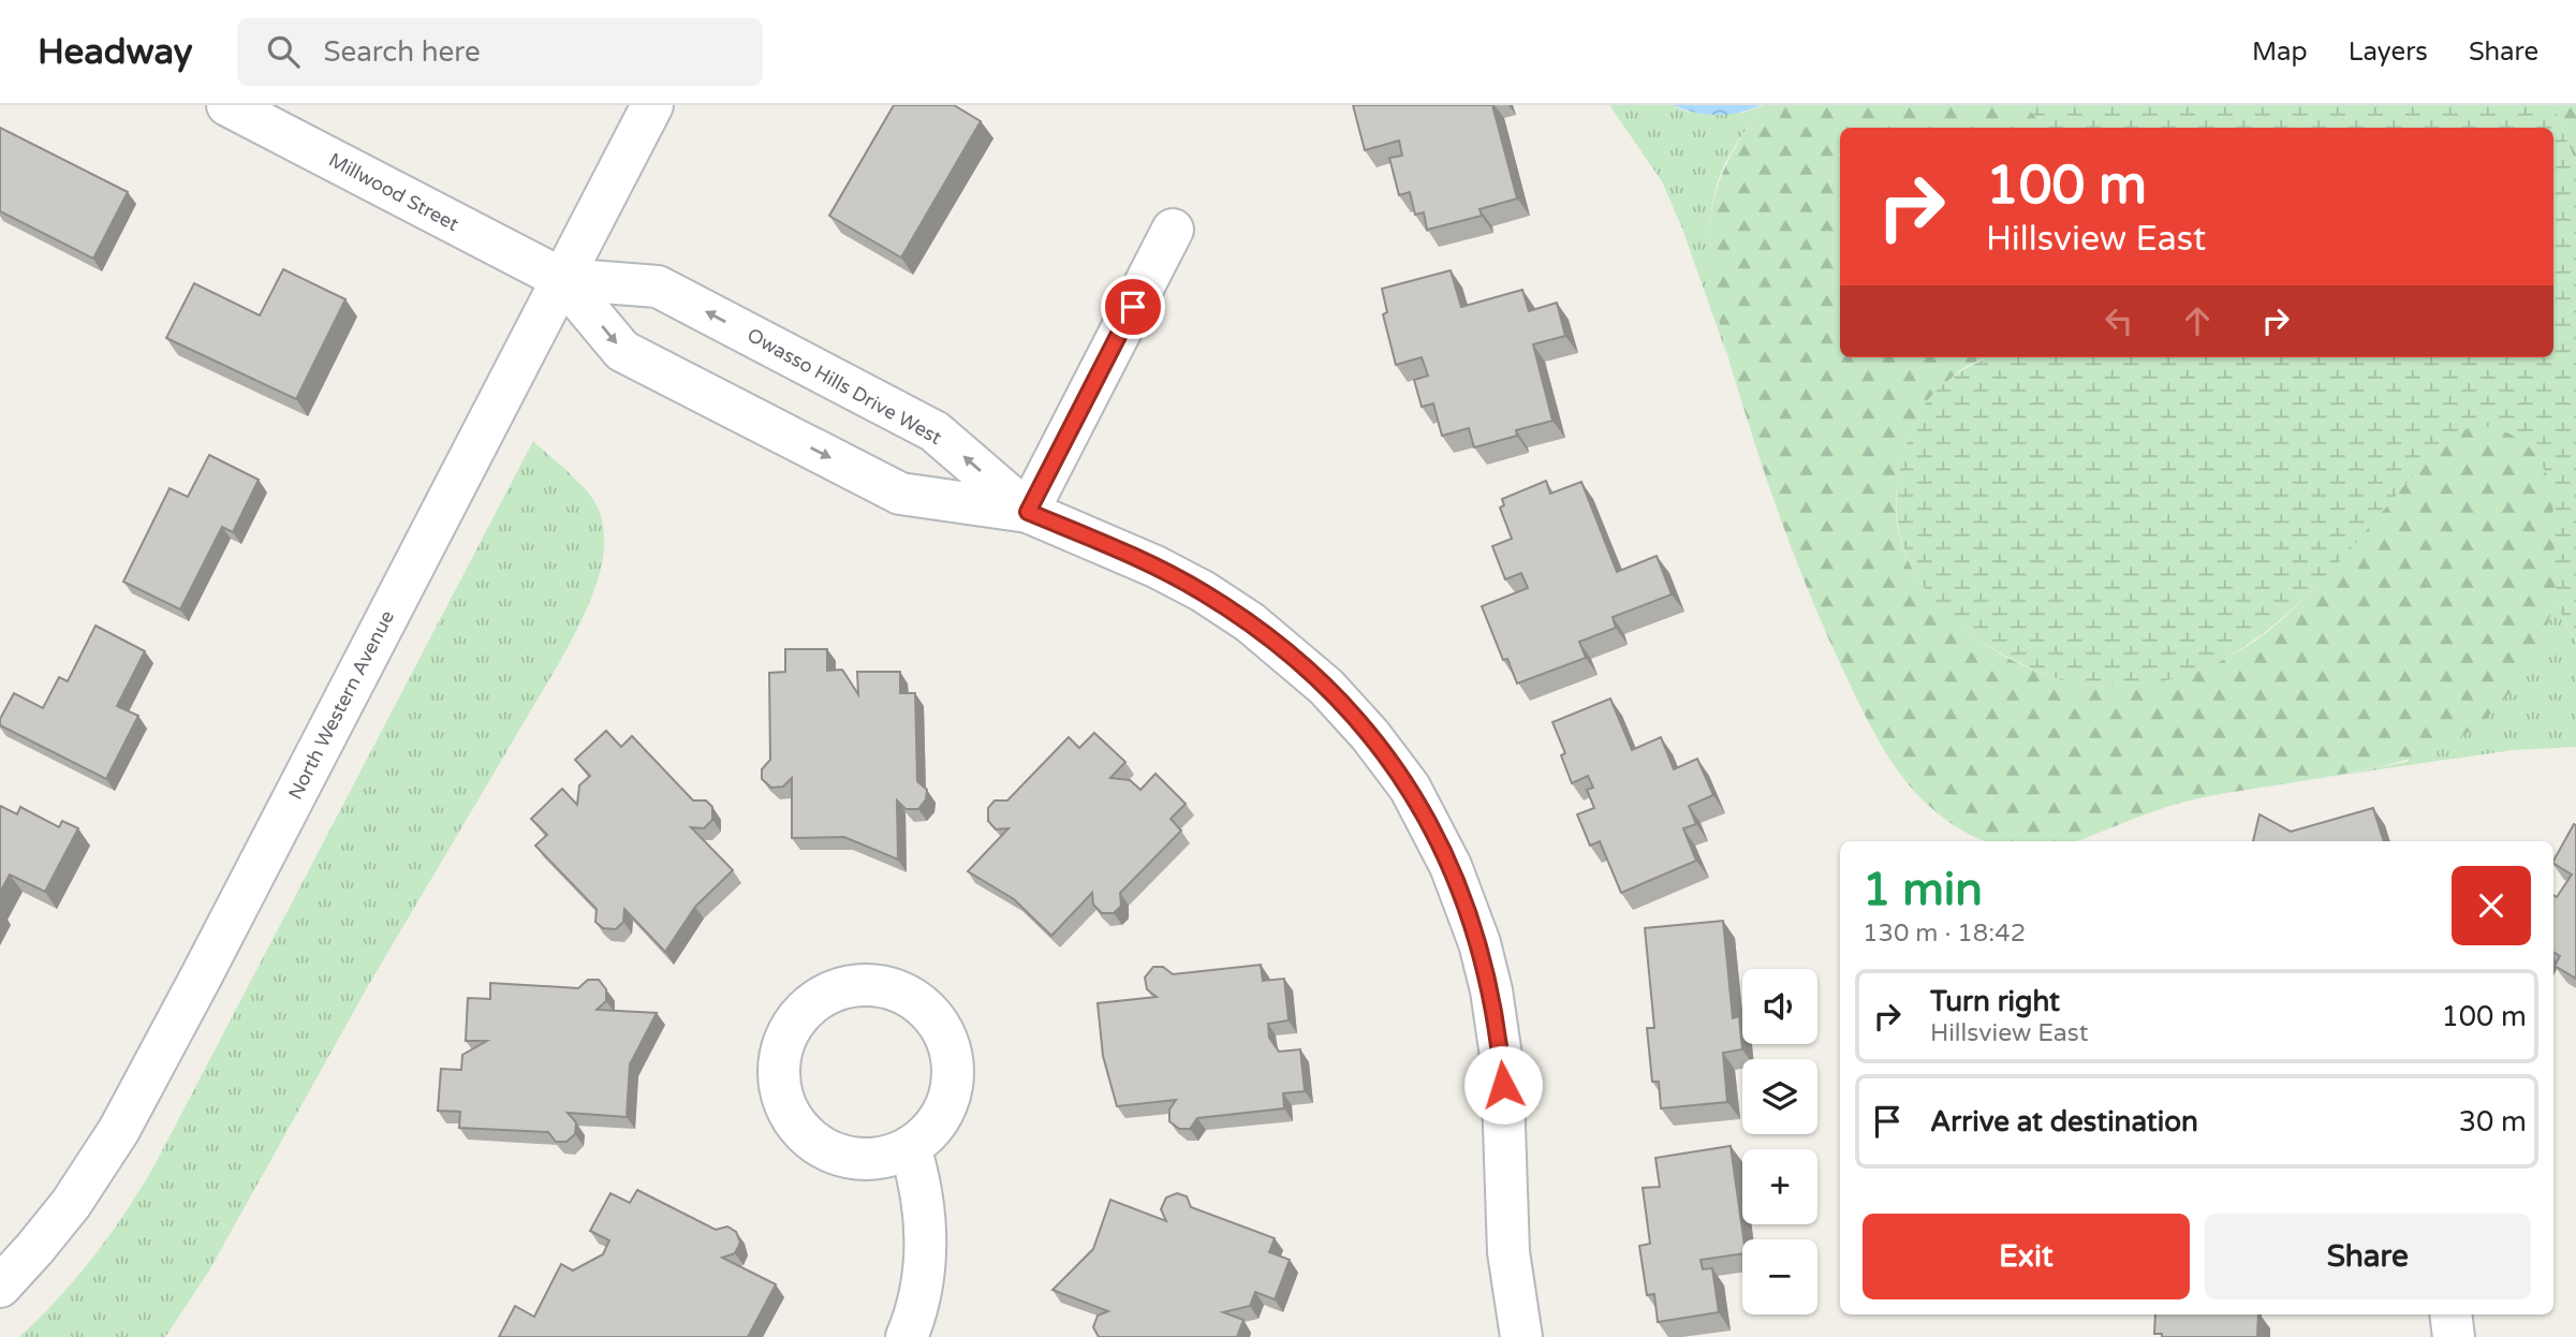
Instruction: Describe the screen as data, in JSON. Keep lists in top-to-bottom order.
{
  "streets": {
    "street": ["Millwood Street", "Owasso Hills Drive West", "North Western Avenue"]
  },
  "crossings": [
    ["Millwood Street", "Owasso Hills Drive West"],
    ["Millwood Street", "North Western Avenue"],
    ["Owasso Hills Drive West", "North Western Avenue"]
  ],
  "page": {
    "header": "Headway",
    "search": "Search here",
    "nav": ["Map", "Layers", "Share"],
    "turn": ["100 m", "Hillsview East"],
    "heading": ["1 min", "130 m · 18:42"],
    "map_buttons": ["+", "−"],
    "list": [
      {
        "name": "Turn right",
        "note": "Hillsview East",
        "value": "100 m"
      },
      {
        "name": "Arrive at destination",
        "value": "30 m"
      }
    ],
    "buttons": ["Exit", "Share"]
  }
}
